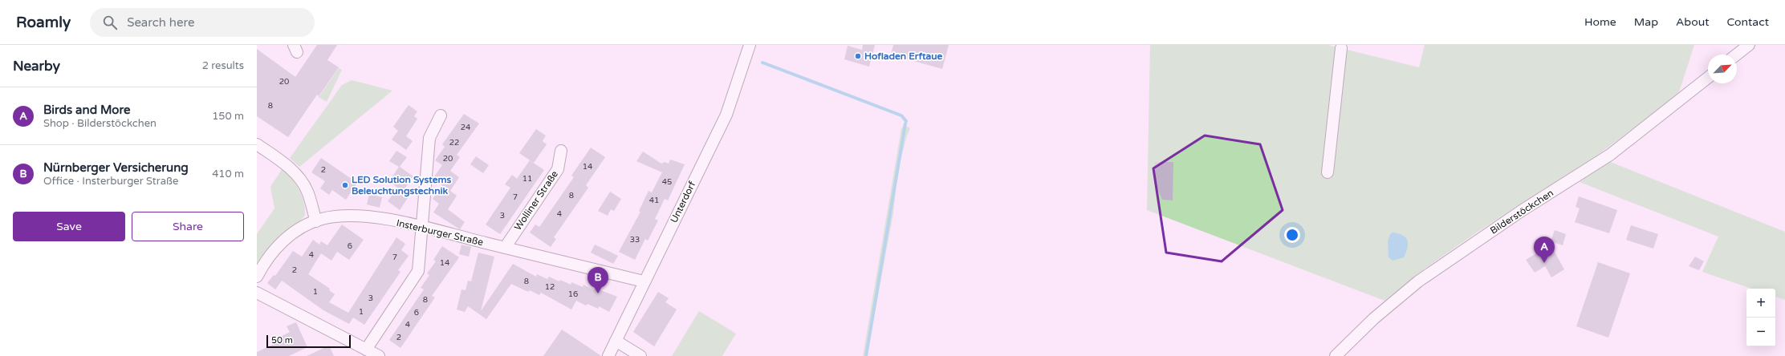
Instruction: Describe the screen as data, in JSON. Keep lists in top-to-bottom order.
{
  "streets": {
    "street": [
      "Wolliner Straße",
      "Unterdorf",
      "Bilderstöckchen",
      "Insterburger Straße"
    ]
  },
  "crossings": [
    ["Wolliner Straße", "Insterburger Straße"],
    ["Unterdorf", "Insterburger Straße"]
  ],
  "places": ["Hofladen Erftaue", "LED Solution Systems Beleuchtungstechnik"],
  "house_numbers": [
    "20",
    "8",
    "24",
    "22",
    "20",
    "14",
    "2",
    "11",
    "45",
    "8",
    "7",
    "41",
    "4",
    "3",
    "33",
    "6",
    "4",
    "7",
    "14",
    "2",
    "8",
    "12",
    "1",
    "16",
    "3",
    "8",
    "1",
    "6",
    "4",
    "2"
  ],
  "scale_bar": "50 m",
  "north": "top right",
  "page": {
    "header": "Roamly",
    "search": "Search here",
    "nav": [
      "Home",
      "Map",
      "About",
      "Contact"
    ],
    "heading": ["Nearby", "2 results"],
    "list": [
      {
        "mark": "A",
        "name": "Birds and More",
        "note": "Shop · Bilderstöckchen",
        "value": "150 m"
      },
      {
        "mark": "B",
        "name": "Nürnberger Versicherung",
        "note": "Office · Insterburger Straße",
        "value": "410 m"
      }
    ],
    "buttons": ["Save", "Share"],
    "pins": ["A", "B"],
    "map_buttons": ["+", "−"],
    "scale": "50 m"
  }
}
